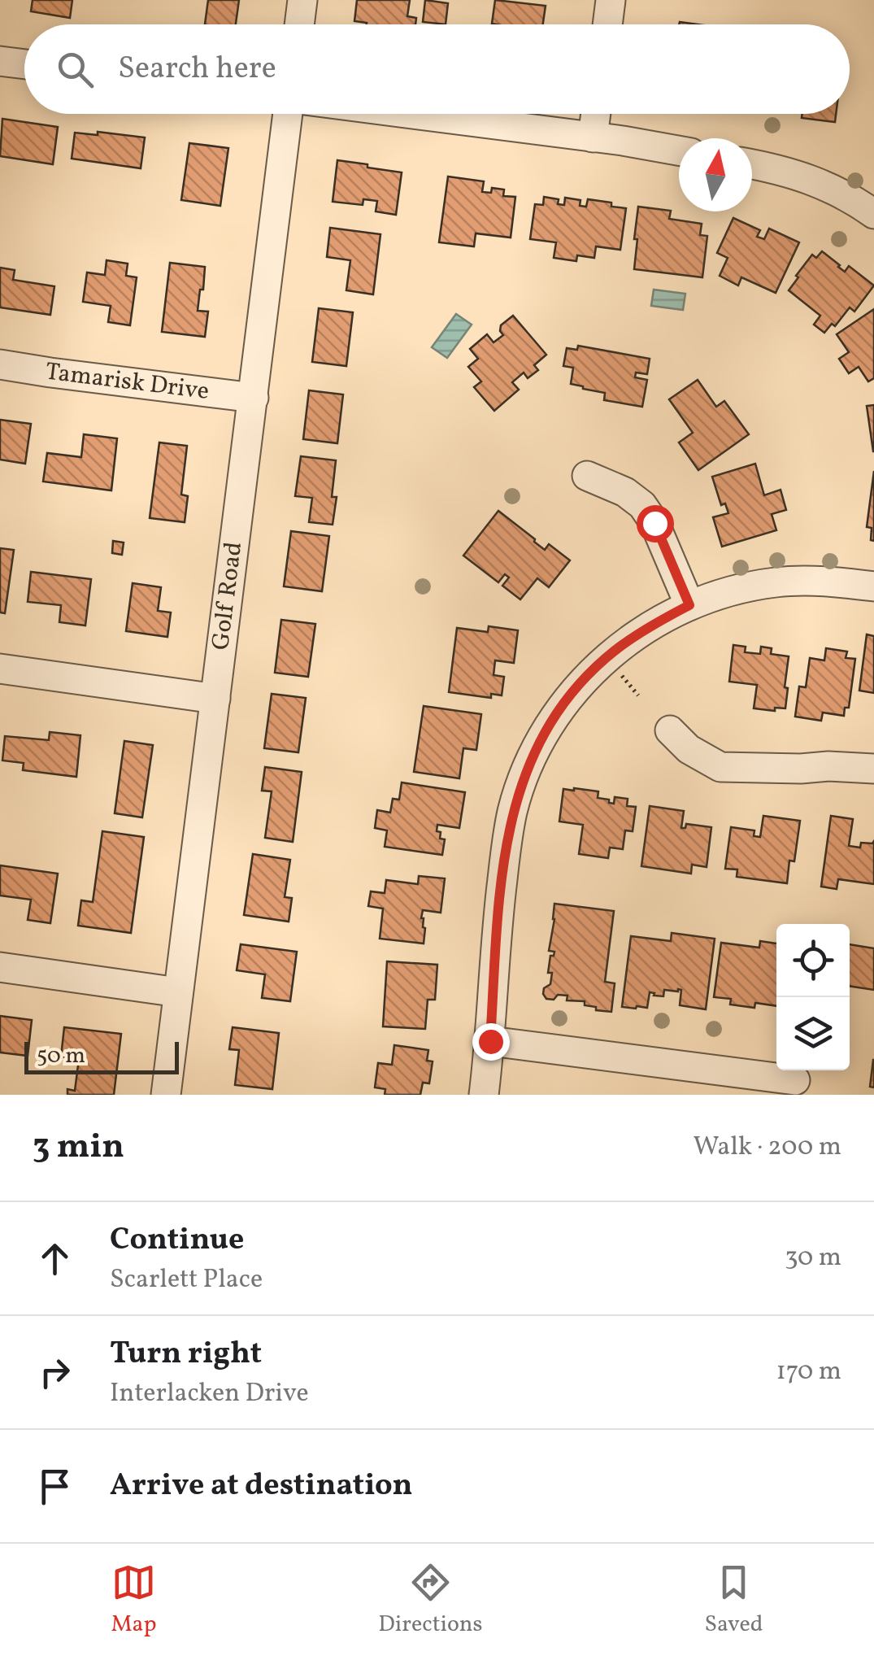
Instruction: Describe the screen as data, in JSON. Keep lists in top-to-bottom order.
{
  "streets": {
    "street": ["Tamarisk Drive", "Golf Road"]
  },
  "crossings": [
    ["Tamarisk Drive", "Golf Road"]
  ],
  "scale_bar": "50 m",
  "north": "top",
  "page": {
    "search": "Search here",
    "scale": "50 m",
    "heading": ["3 min", "Walk · 200 m"],
    "list": [
      ["Continue", "Scarlett Place", "30 m"],
      ["Turn right", "Interlacken Drive", "170 m"],
      "Arrive at destination"
    ],
    "nav": ["Map", "Directions", "Saved"]
  }
}
